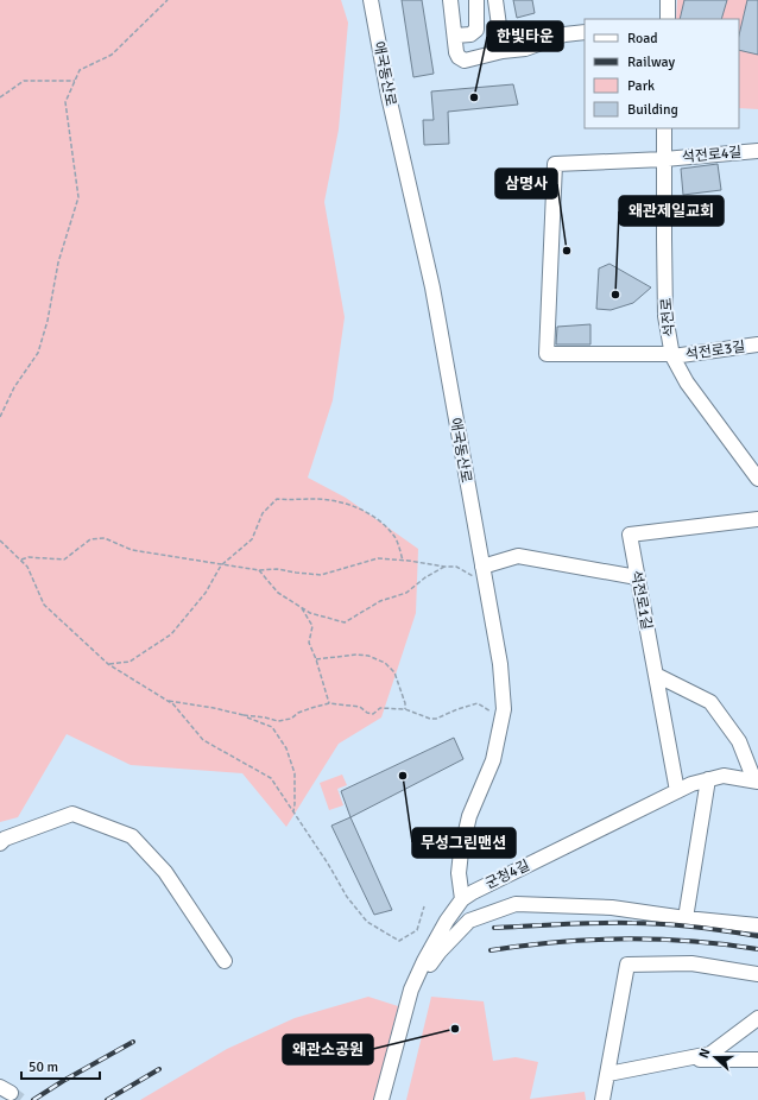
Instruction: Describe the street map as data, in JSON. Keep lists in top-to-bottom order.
{
  "streets": {
    "street": [
      "애국동산로",
      "석전로4길",
      "석전로",
      "석전로3길",
      "석전로1길",
      "군청4길"
    ]
  },
  "crossings": [
    ["애국동산로", "군청4길"],
    ["석전로4길", "석전로"],
    ["석전로4길", "석전로3길"],
    ["석전로", "석전로3길"],
    ["석전로1길", "군청4길"]
  ],
  "places": [
    "한빛타운",
    "삼명사",
    "왜관제일교회",
    "무성그린맨션",
    "왜관소공원"
  ],
  "legend": [
    "Road",
    "Railway",
    "Park",
    "Building"
  ],
  "scale_bar": "50 m",
  "north": "left"
}
